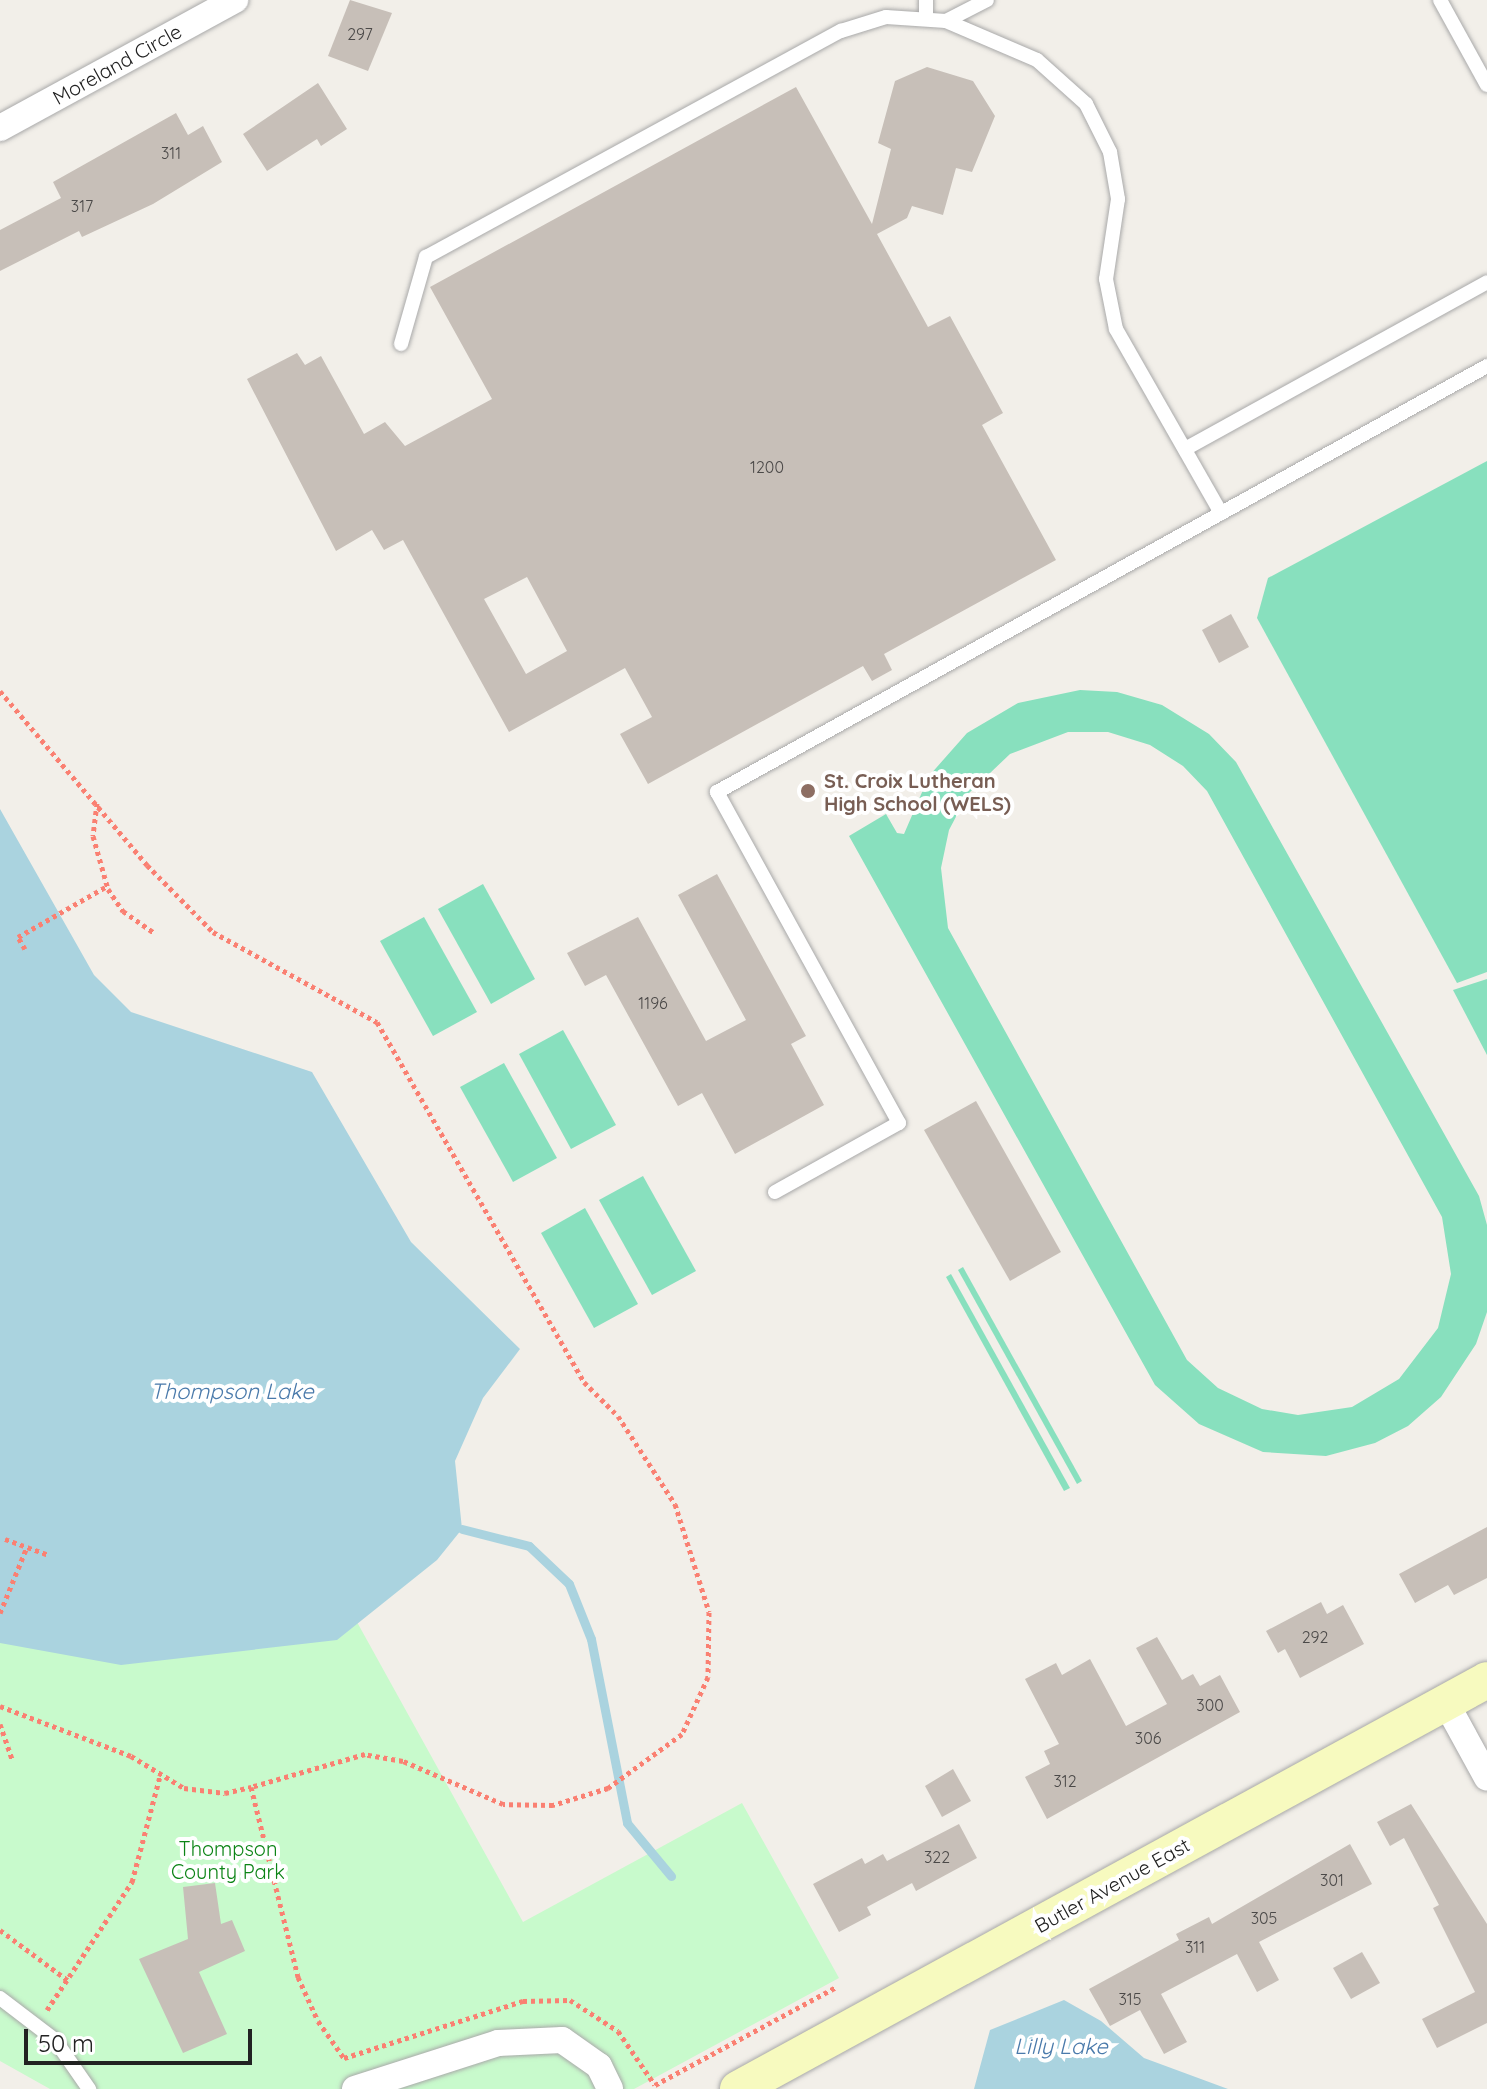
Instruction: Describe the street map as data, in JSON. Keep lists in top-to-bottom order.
{
  "streets": {
    "street": ["Moreland Circle", "Butler Avenue East"]
  },
  "water": ["Thompson Lake", "Lilly Lake"],
  "parks": ["Thompson County Park"],
  "places": ["St. Croix Lutheran High School (WELS)"],
  "house_numbers": [
    "297",
    "311",
    "317",
    "1200",
    "1196",
    "292",
    "300",
    "306",
    "312",
    "322",
    "301",
    "305",
    "311",
    "315"
  ],
  "scale_bar": "50 m"
}
